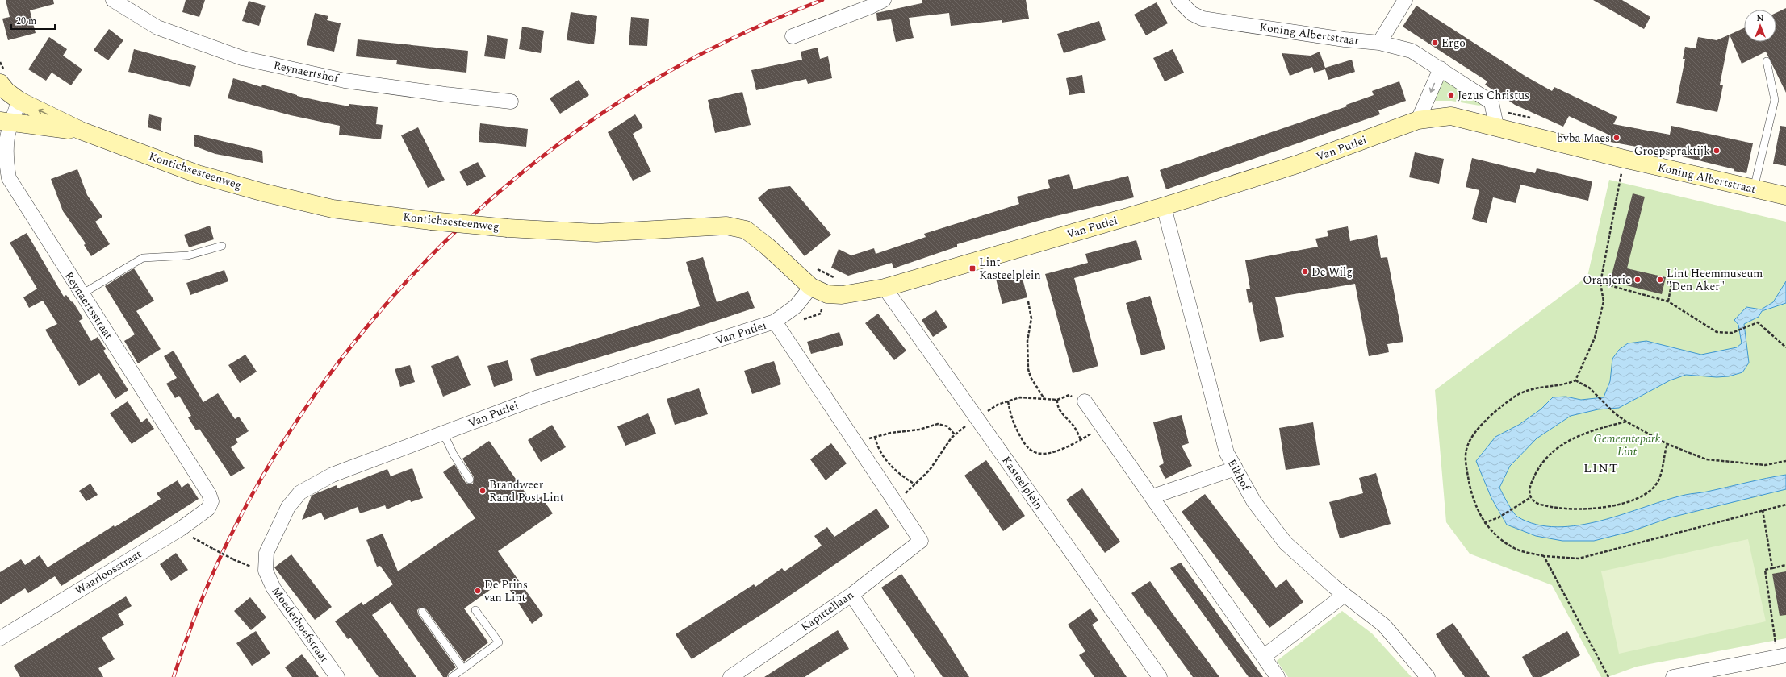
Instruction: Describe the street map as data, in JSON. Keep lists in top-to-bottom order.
{
  "streets": {
    "street": [
      "Koning Albertstraat",
      "Reynaertshof",
      "Van Putlei",
      "Kontichsesteenweg",
      "Reynaertsstraat",
      "Eikhof",
      "Kasteelplein",
      "Waarloosstraat",
      "Kapittellaan",
      "Moederhoefstraat"
    ]
  },
  "crossings": [
    ["Koning Albertstraat", "Van Putlei"],
    ["Van Putlei", "Kontichsesteenweg"],
    ["Van Putlei", "Eikhof"],
    ["Van Putlei", "Kasteelplein"],
    ["Van Putlei", "Kapittellaan"],
    ["Van Putlei", "Moederhoefstraat"],
    ["Kontichsesteenweg", "Reynaertsstraat"],
    ["Reynaertsstraat", "Waarloosstraat"]
  ],
  "districts": ["LINT"],
  "parks": ["Gemeentepark Lint"],
  "places": {
    "other": [
      "Ergo",
      "Jezus Christus",
      "bvba Maes",
      "Groepspraktijk",
      "De Wilg",
      "Oranjerie",
      "Lint Heemmuseum \"Den Aker\"",
      "Brandweer Rand Post Lint",
      "De Prins van Lint"
    ],
    "transit": ["Lint Kasteelplein"]
  },
  "scale_bar": "20 m",
  "north": "top"
}
